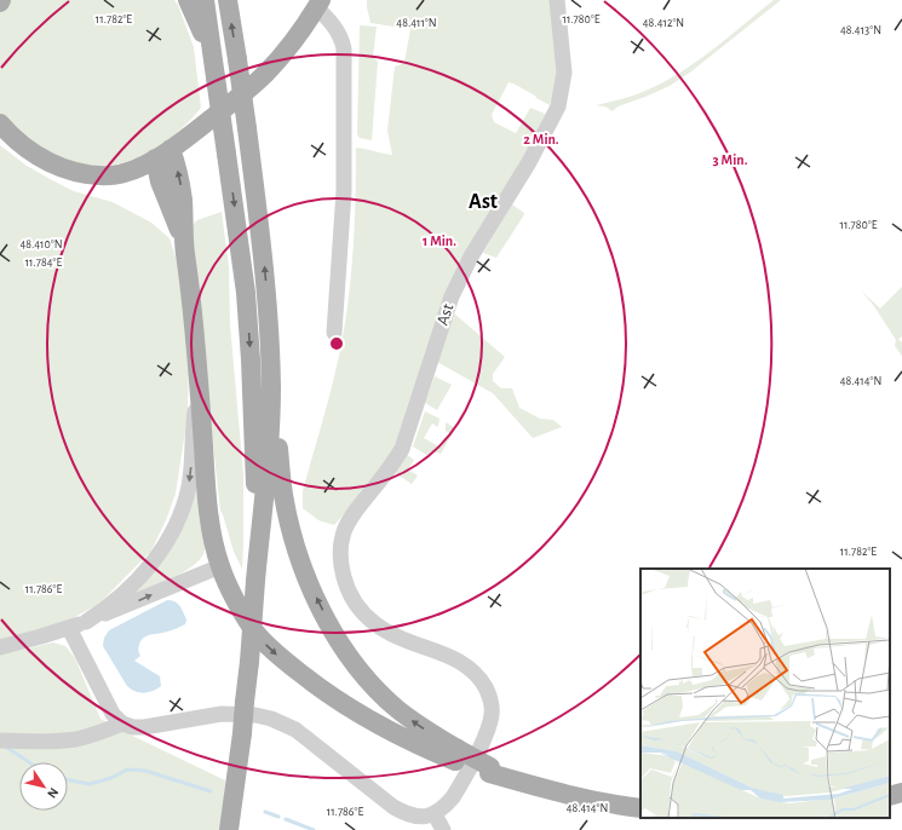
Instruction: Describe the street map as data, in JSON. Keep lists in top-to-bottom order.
{
  "streets": {
    "street": ["Ast"]
  },
  "districts": ["Ast"],
  "north": "bottom right",
  "coordinates": [
    "11.782°E",
    "11.780°E",
    "48.411°N",
    "48.412°N",
    "48.413°N",
    "48.410°N",
    "11.784°E",
    "48.414°N",
    "11.786°E"
  ],
  "rings": ["2 Min.", "3 Min.", "1 Min."]
}
